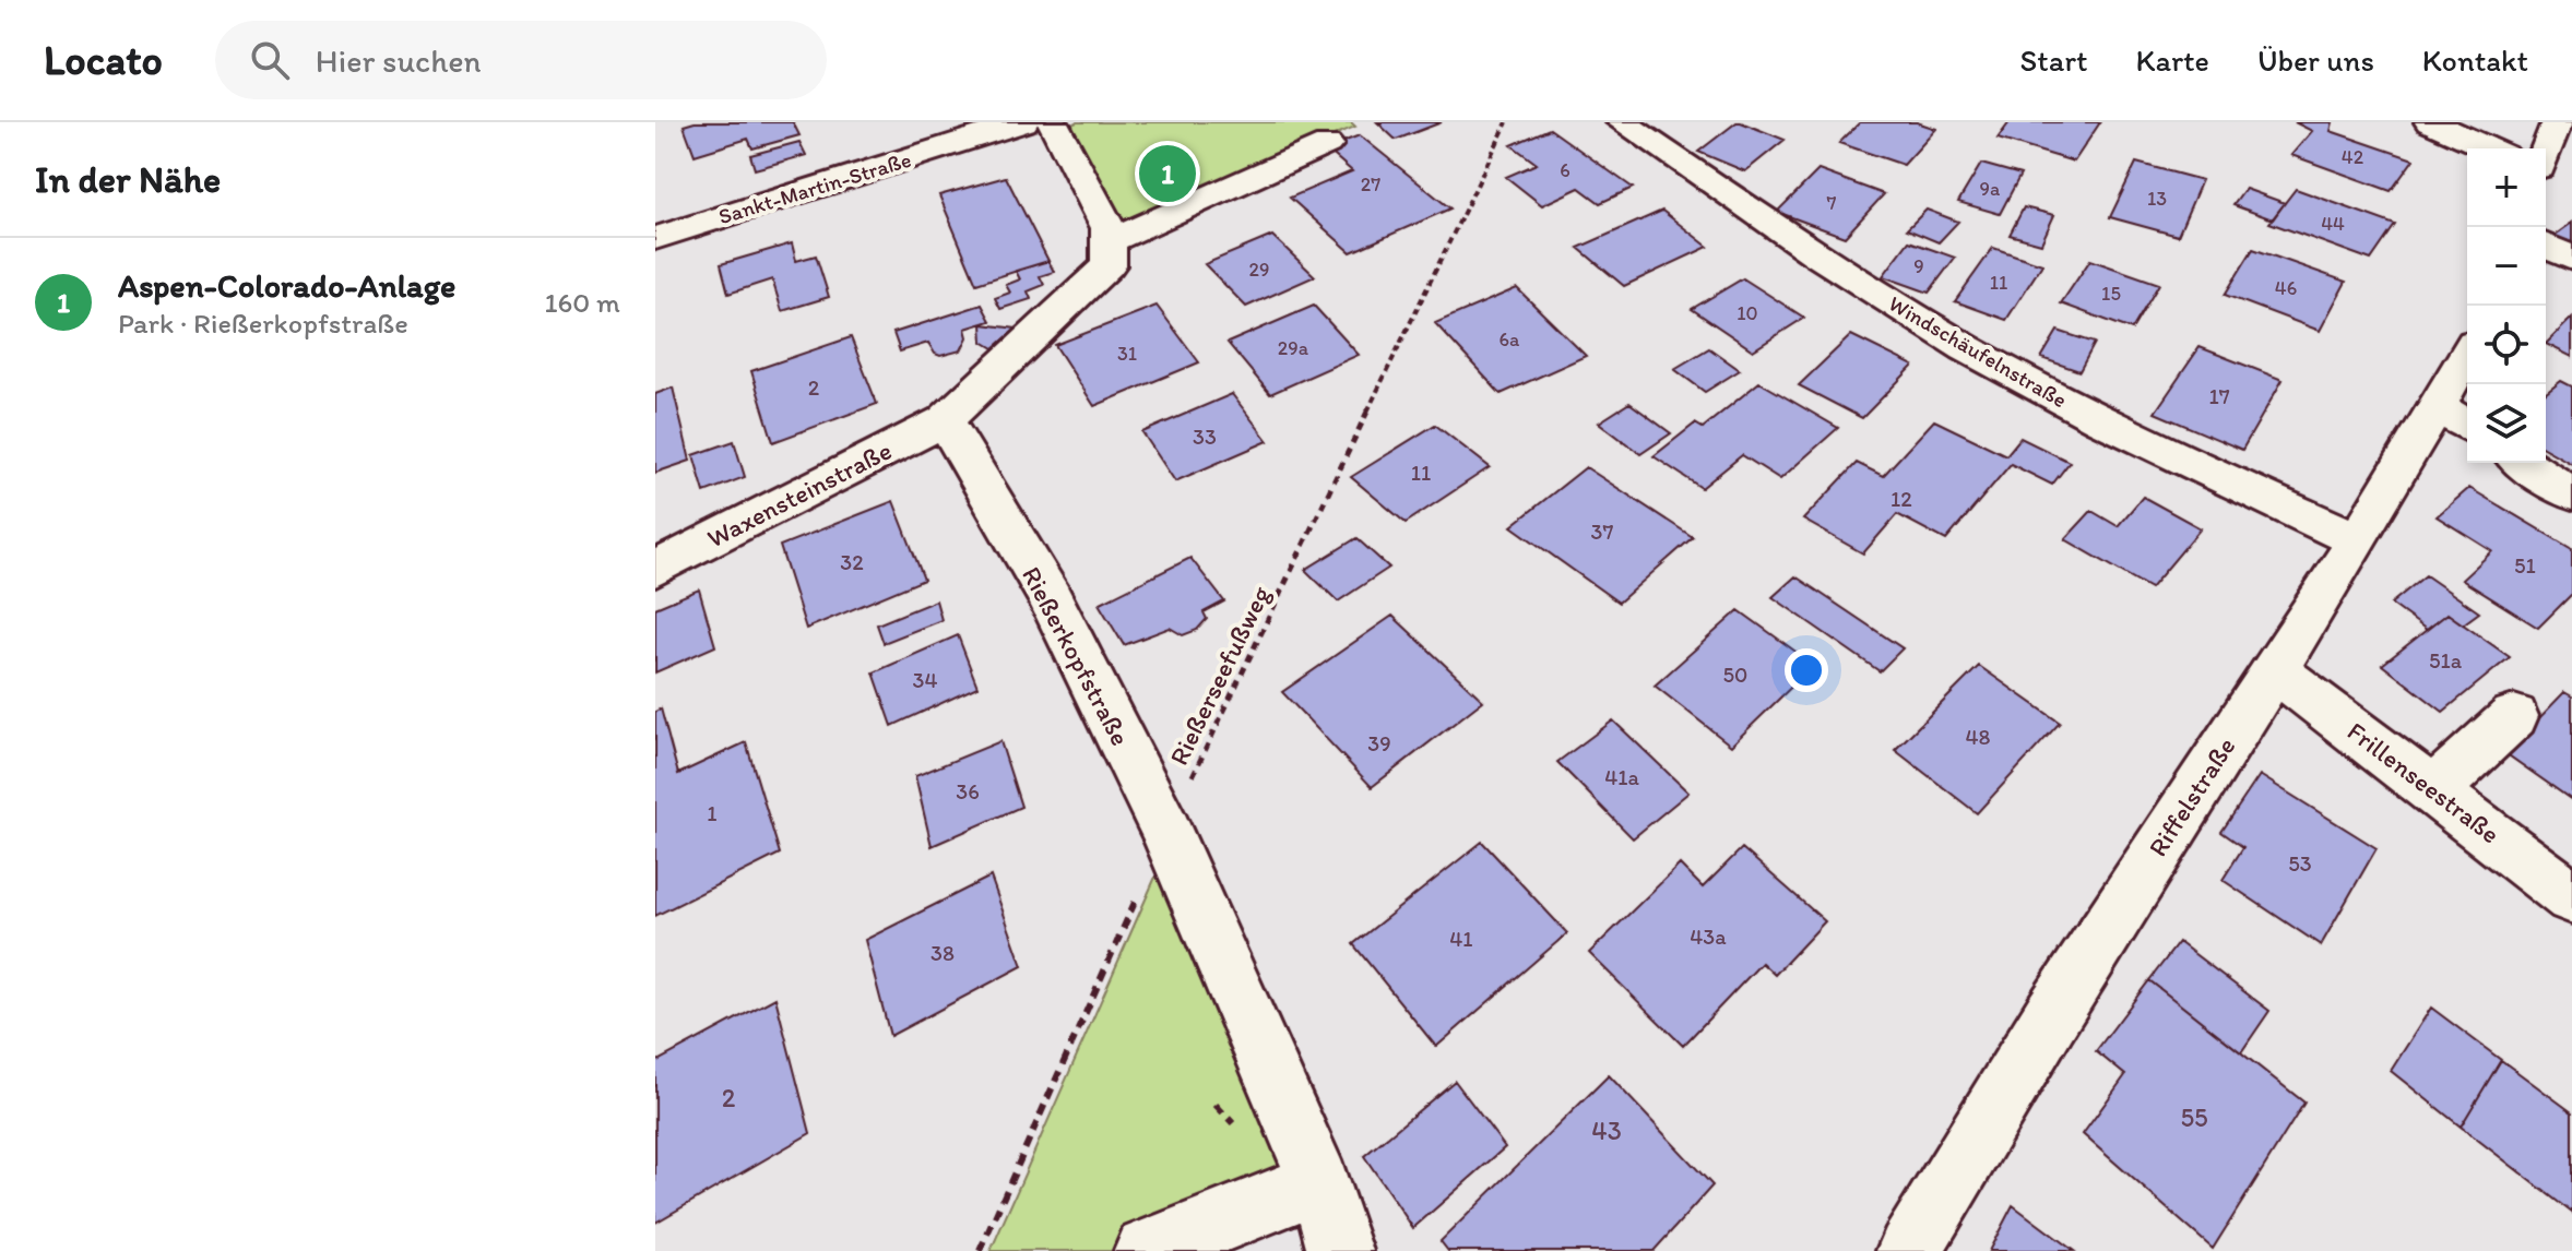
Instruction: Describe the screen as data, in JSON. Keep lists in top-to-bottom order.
{
  "streets": {
    "street": [
      "Sankt-Martin-Straße",
      "Windschäufelnstraße",
      "Waxensteinstraße",
      "Rießerkopfstraße",
      "Frillenseestraße",
      "Riffelstraße"
    ],
    "path": ["Rießerseefußweg"]
  },
  "crossings": [
    ["Windschäufelnstraße", "Riffelstraße"],
    ["Waxensteinstraße", "Rießerkopfstraße"],
    ["Rießerkopfstraße", "Rießerseefußweg"],
    ["Frillenseestraße", "Riffelstraße"]
  ],
  "house_numbers": [
    "42",
    "6",
    "27",
    "9a",
    "13",
    "7",
    "44",
    "9",
    "29",
    "11",
    "46",
    "15",
    "10",
    "6a",
    "29a",
    "31",
    "2",
    "17",
    "33",
    "11",
    "12",
    "37",
    "32",
    "51",
    "51a",
    "50",
    "34",
    "48",
    "39",
    "41a",
    "36",
    "1",
    "53",
    "43a",
    "41",
    "38",
    "2",
    "55",
    "43"
  ],
  "page": {
    "header": "Locato",
    "search": "Hier suchen",
    "nav": [
      "Start",
      "Karte",
      "Über uns",
      "Kontakt"
    ],
    "heading": "In der Nähe",
    "pins": "1",
    "map_buttons": ["+", "−"],
    "list": [
      {
        "mark": "1",
        "name": "Aspen-Colorado-Anlage",
        "note": "Park · Rießerkopfstraße",
        "value": "160 m"
      }
    ]
  }
}
